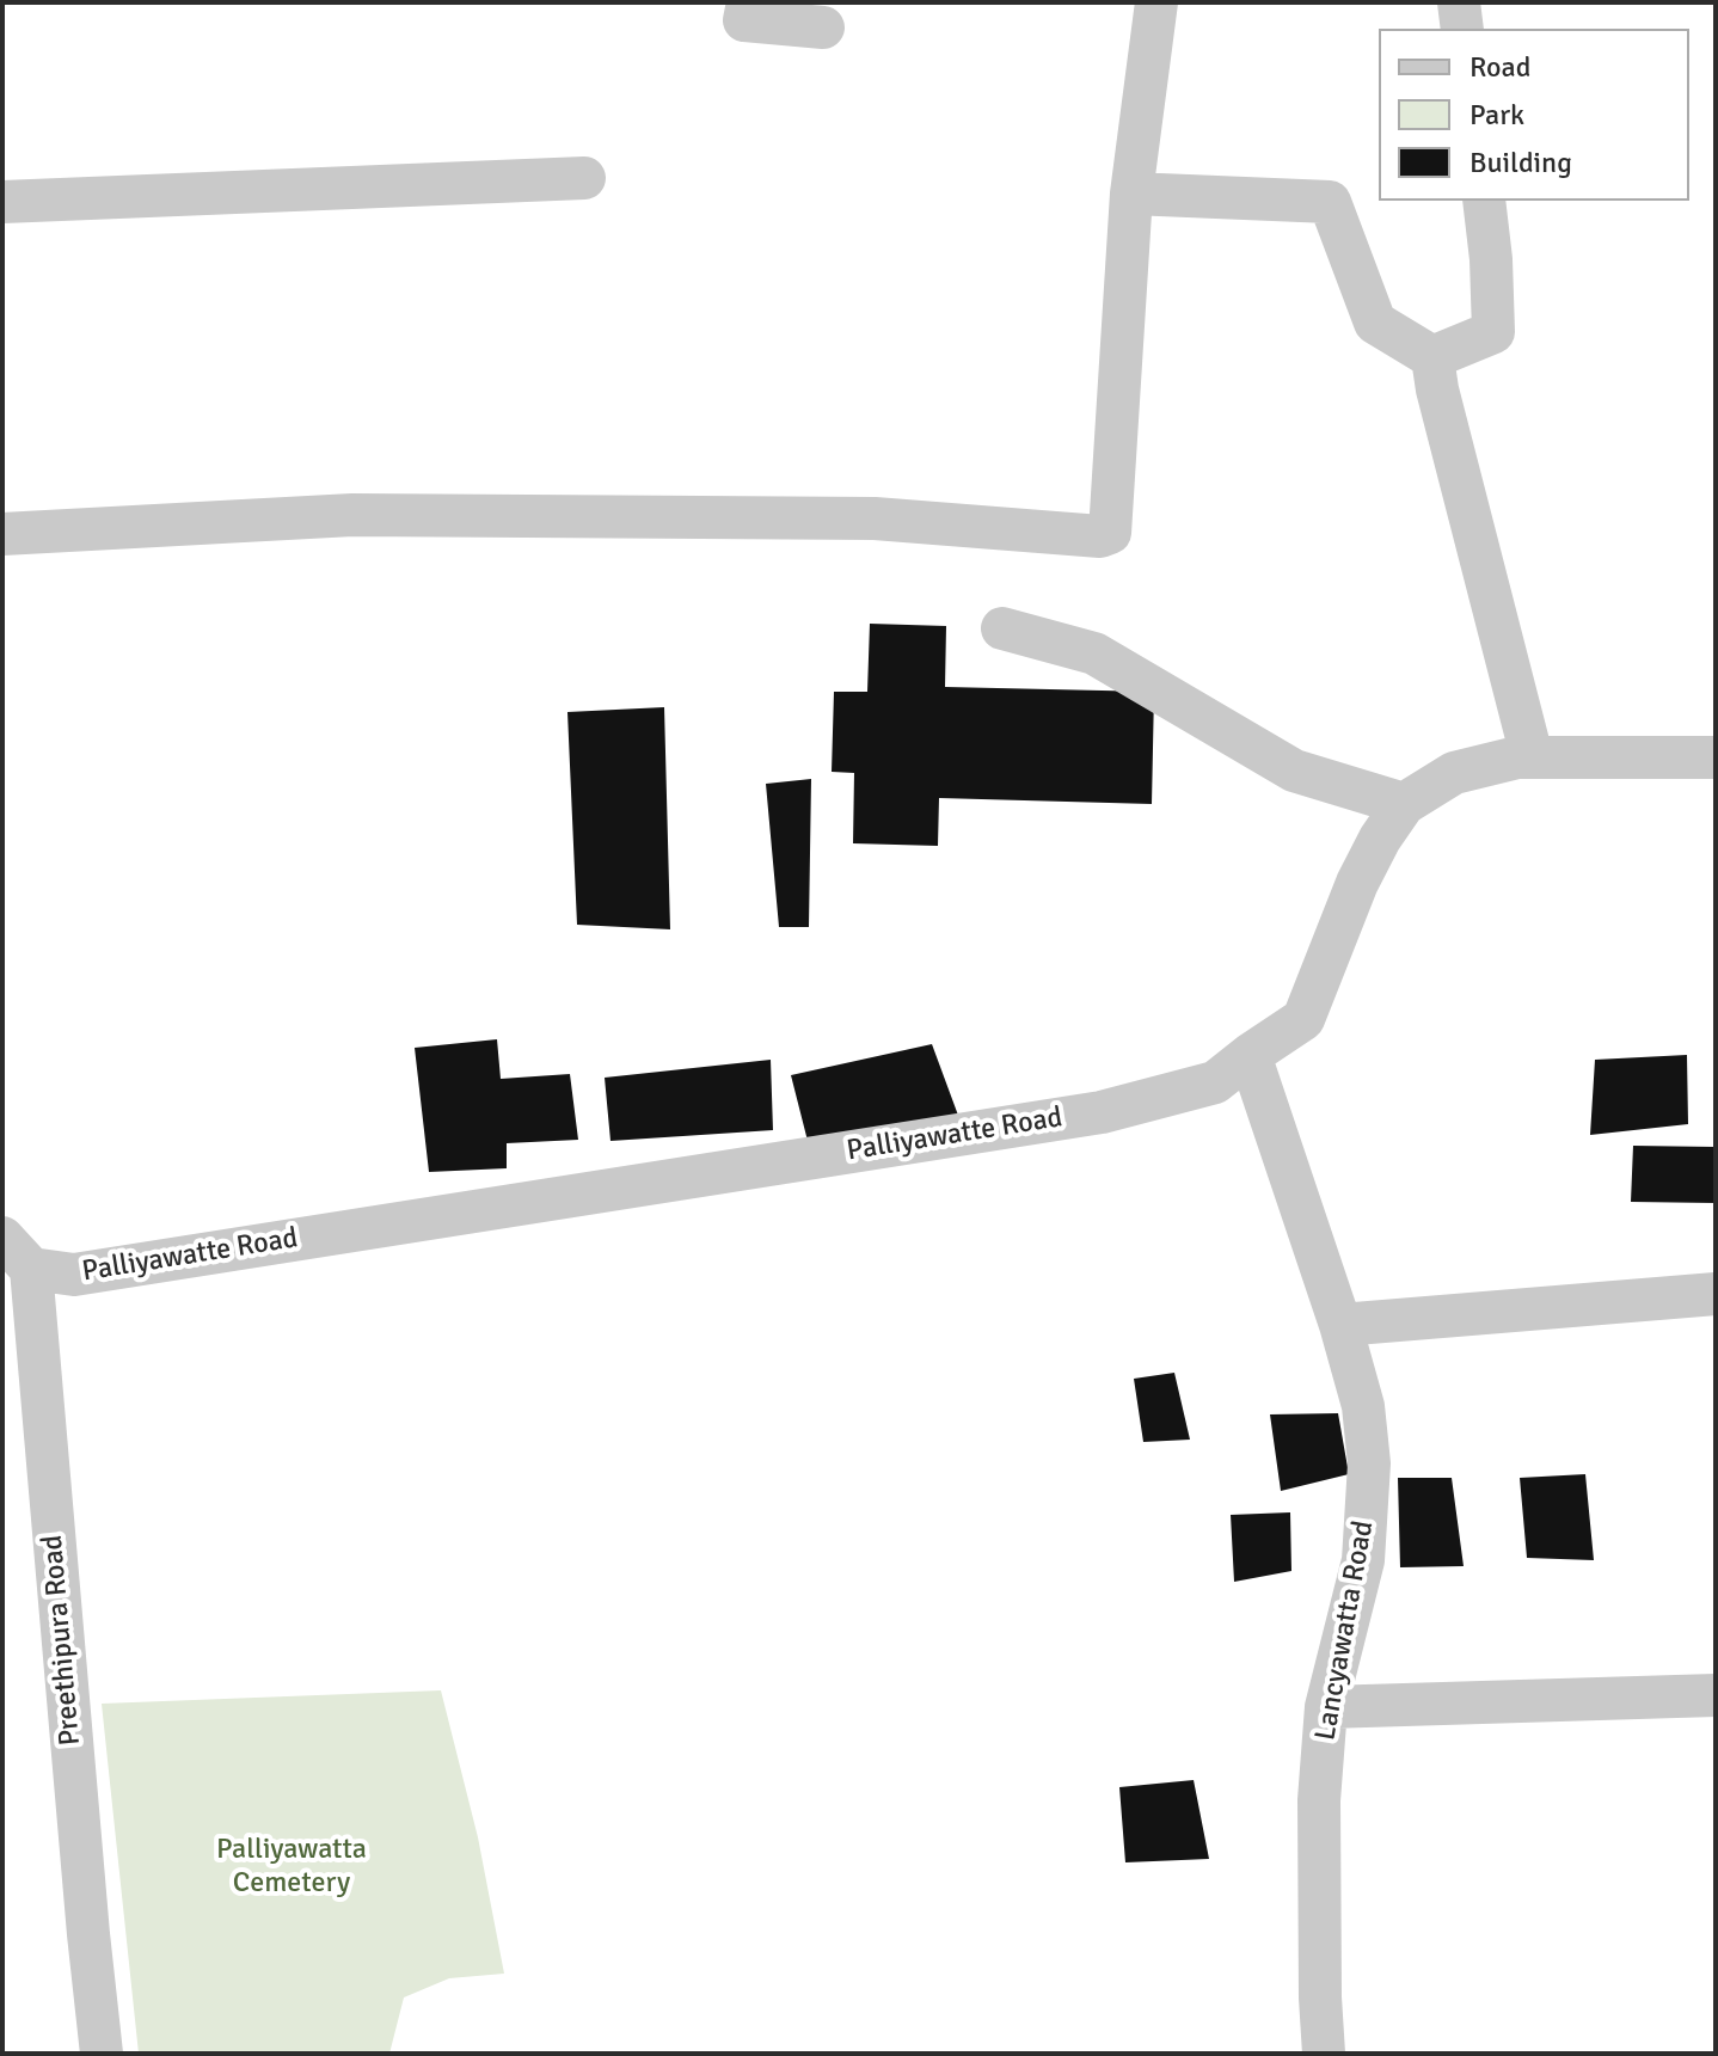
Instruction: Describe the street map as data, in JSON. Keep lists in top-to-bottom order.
{
  "streets": {
    "street": ["Palliyawatte Road", "Lancyawatta Road", "Preethipura Road"]
  },
  "crossings": [
    ["Palliyawatte Road", "Lancyawatta Road"],
    ["Palliyawatte Road", "Preethipura Road"]
  ],
  "parks": ["Palliyawatta Cemetery"],
  "legend": ["Road", "Park", "Building"]
}
